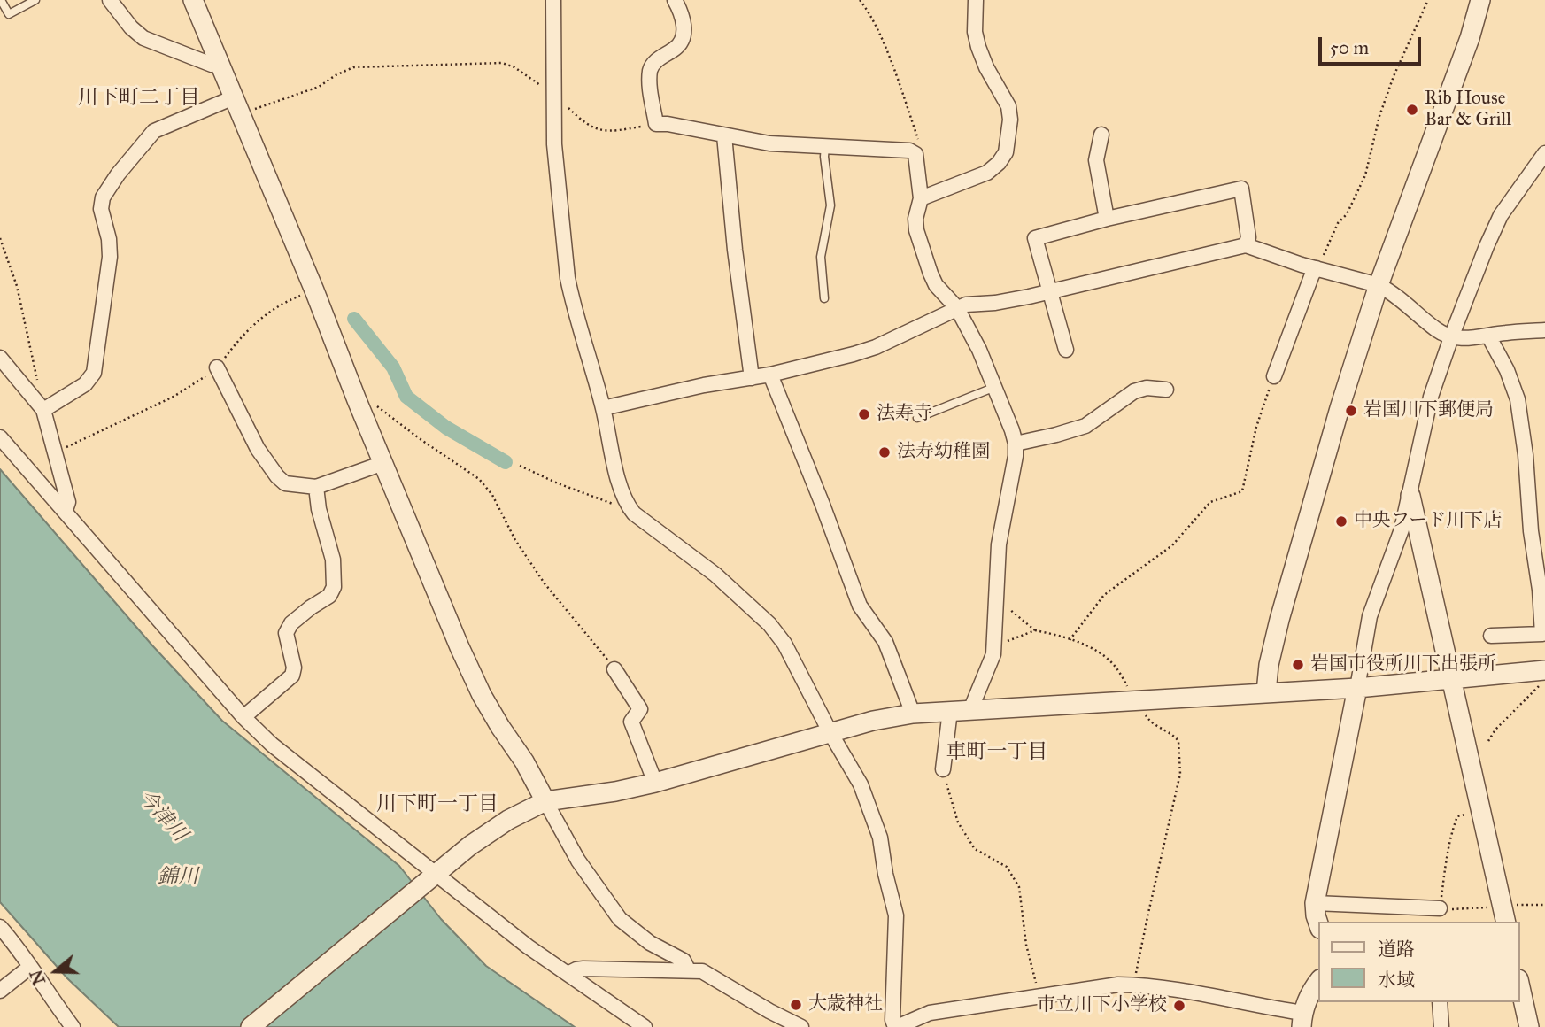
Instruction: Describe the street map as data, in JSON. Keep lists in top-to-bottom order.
{
  "districts": ["川下町二丁目", "車町一丁目", "川下町一丁目"],
  "water": ["今津川", "錦川"],
  "places": [
    "Rib House Bar & Grill",
    "岩国川下郵便局",
    "法寿寺",
    "法寿幼稚園",
    "中央フード川下店",
    "岩国市役所川下出張所",
    "大歳神社",
    "市立川下小学校"
  ],
  "legend": ["道路", "水域"],
  "scale_bar": "50 m",
  "north": "left"
}
